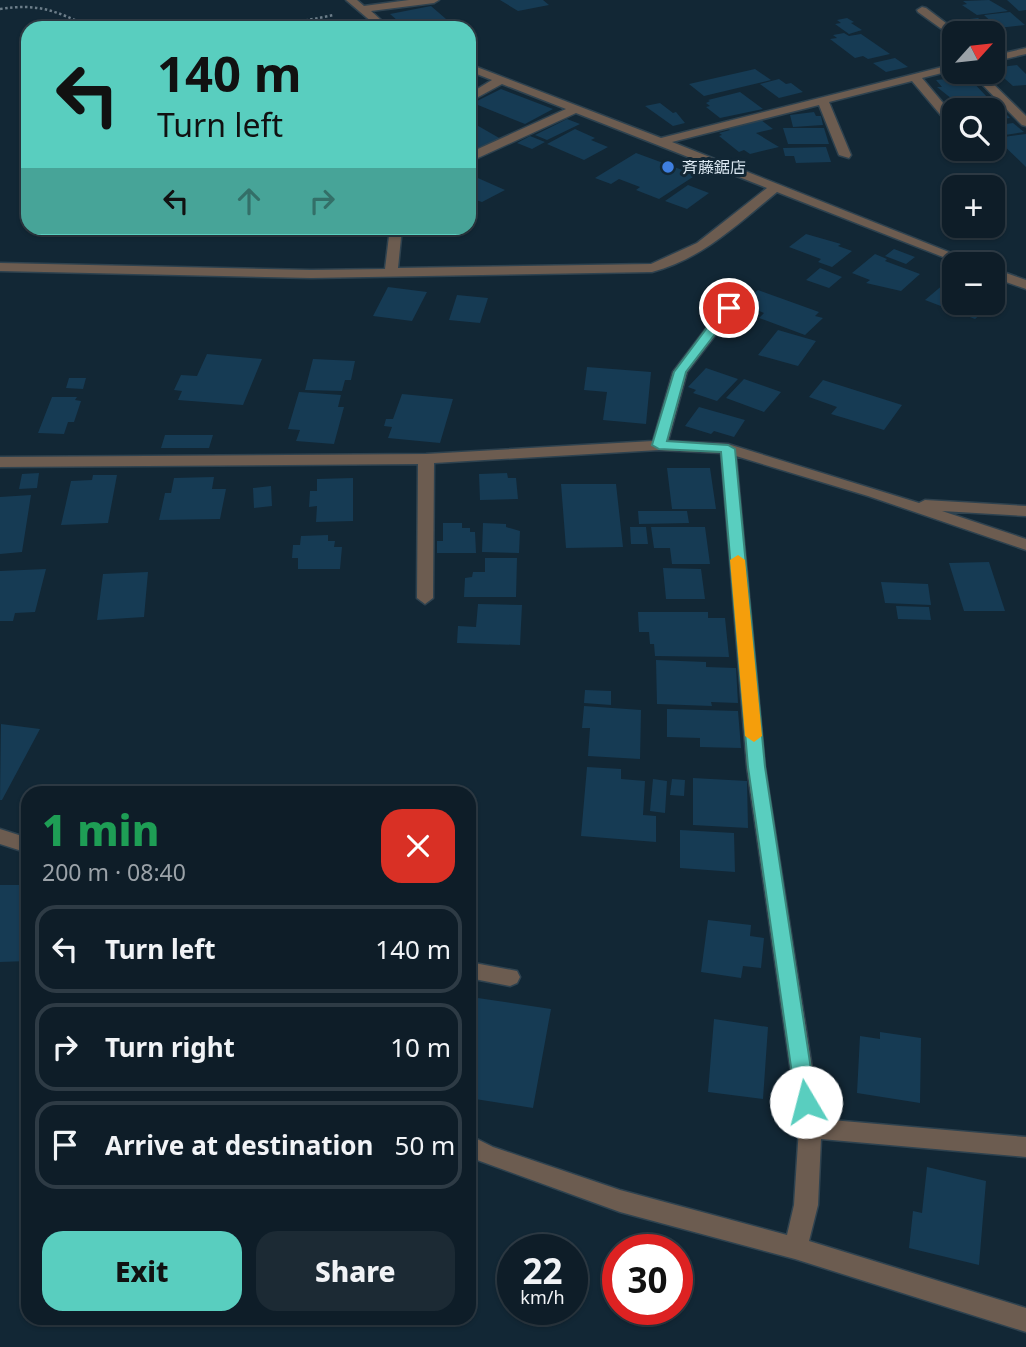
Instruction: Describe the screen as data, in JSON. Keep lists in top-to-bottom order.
{
  "places": ["斉藤鋸店"],
  "north": "top right",
  "page": {
    "map_buttons": ["+", "−"],
    "turn": ["140 m", "Turn left"],
    "heading": ["1 min", "200 m · 08:40"],
    "list": [
      {
        "name": "Turn left",
        "value": "140 m"
      },
      {
        "name": "Turn right",
        "value": "10 m"
      },
      {
        "name": "Arrive at destination",
        "value": "50 m"
      }
    ],
    "buttons": ["Exit", "Share"],
    "speed": "22 km/h",
    "limit": "30"
  }
}
